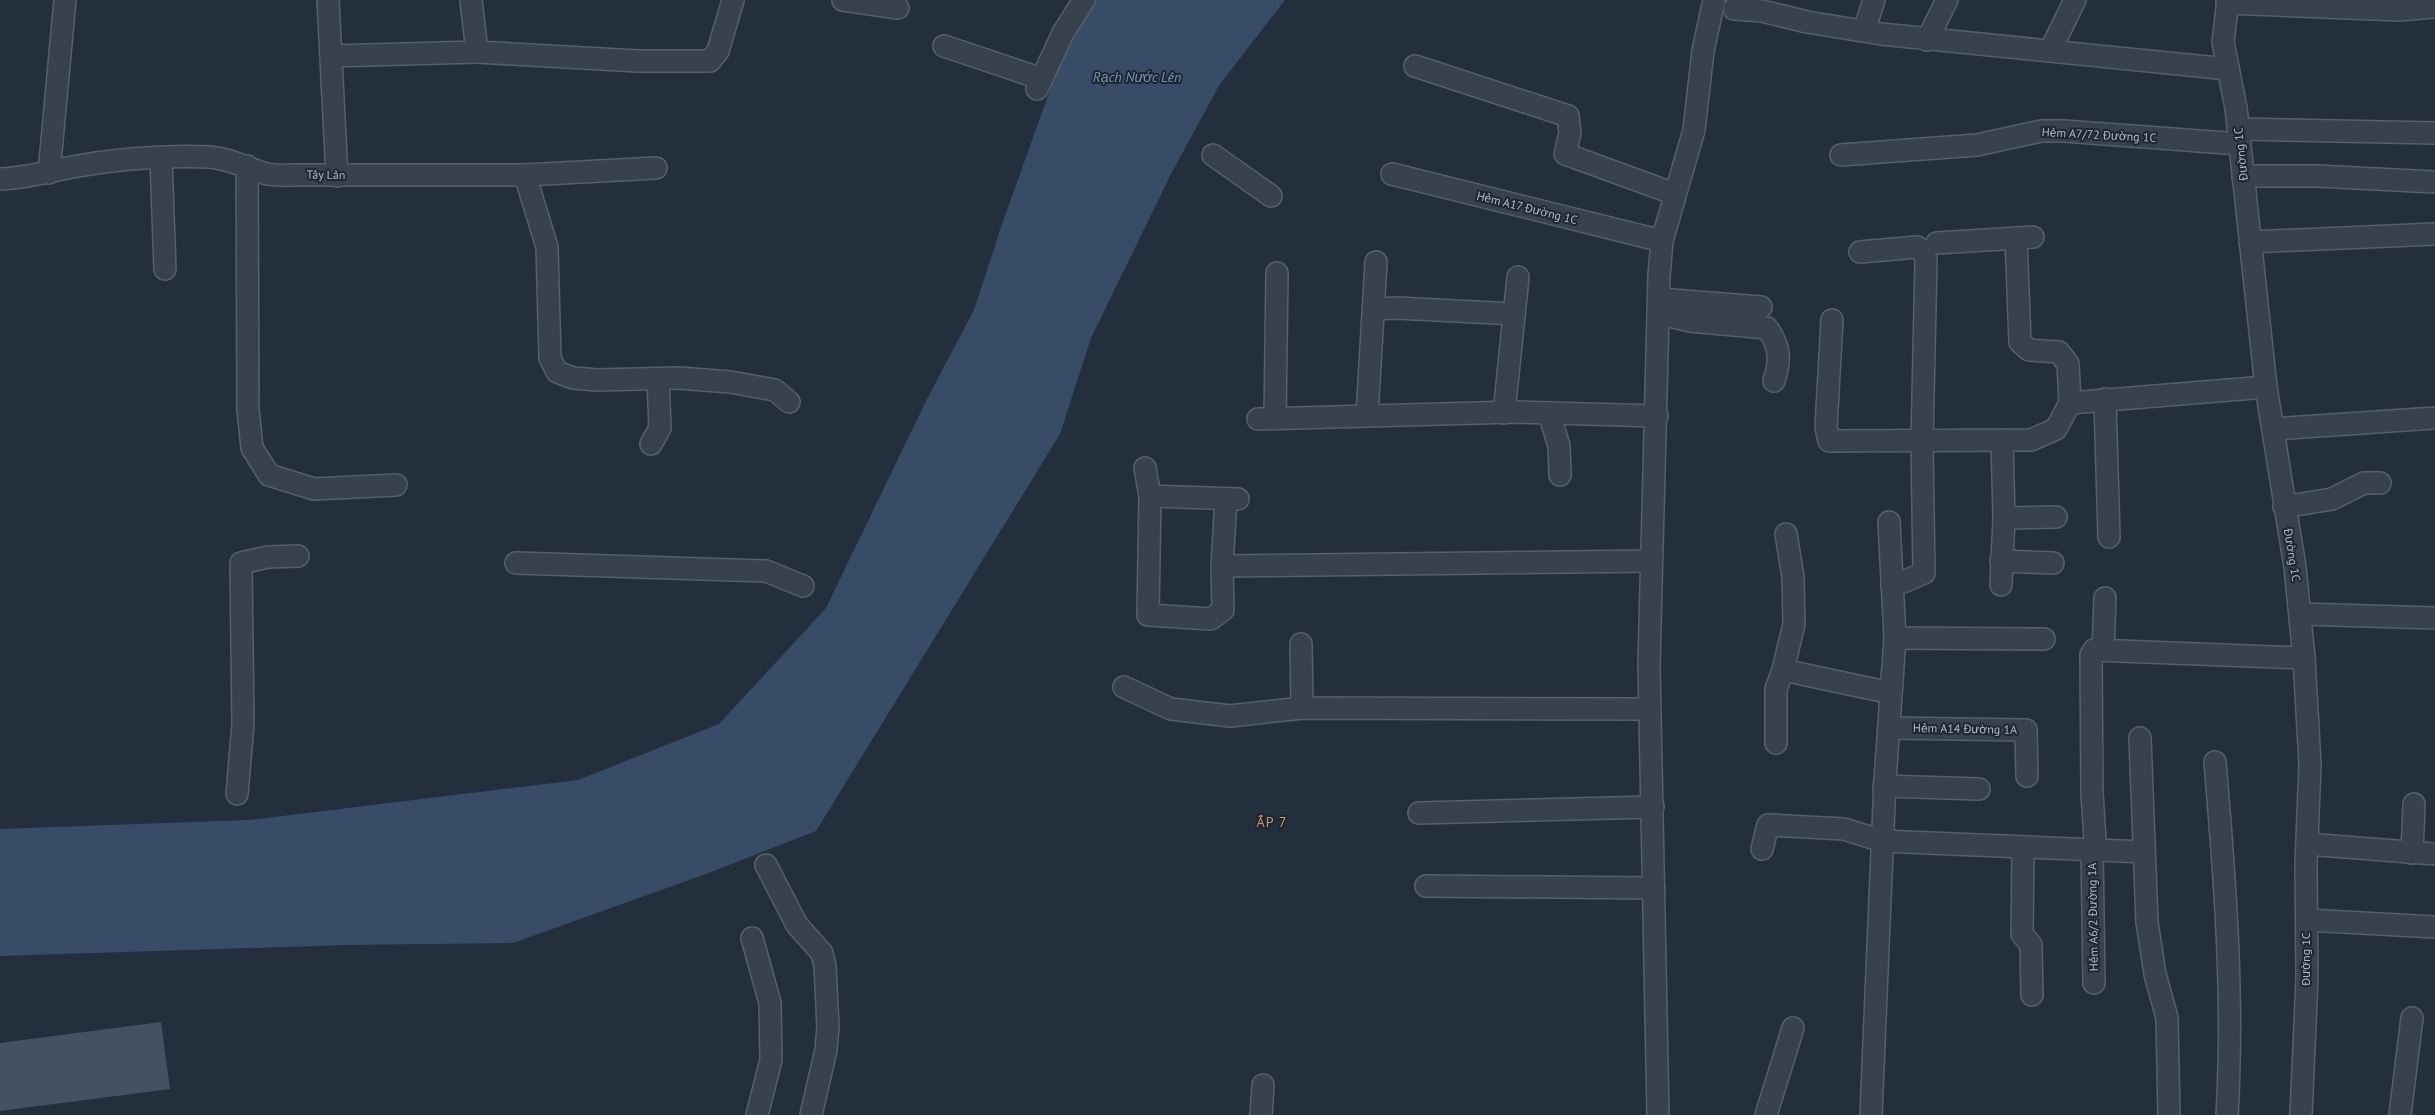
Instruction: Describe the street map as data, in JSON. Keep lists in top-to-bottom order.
{
  "streets": {
    "street": [
      "Hẻm A7/72 Đường 1C",
      "Đường 1C",
      "Tây Lân",
      "Hẻm A17 Đường 1C",
      "Hẻm A14 Đường 1A",
      "Hẻm A6/2 Đường 1A"
    ]
  },
  "crossings": [
    ["Hẻm A7/72 Đường 1C", "Đường 1C"]
  ],
  "districts": ["ẤP 7"],
  "water": ["Rạch Nước Lên"]
}
